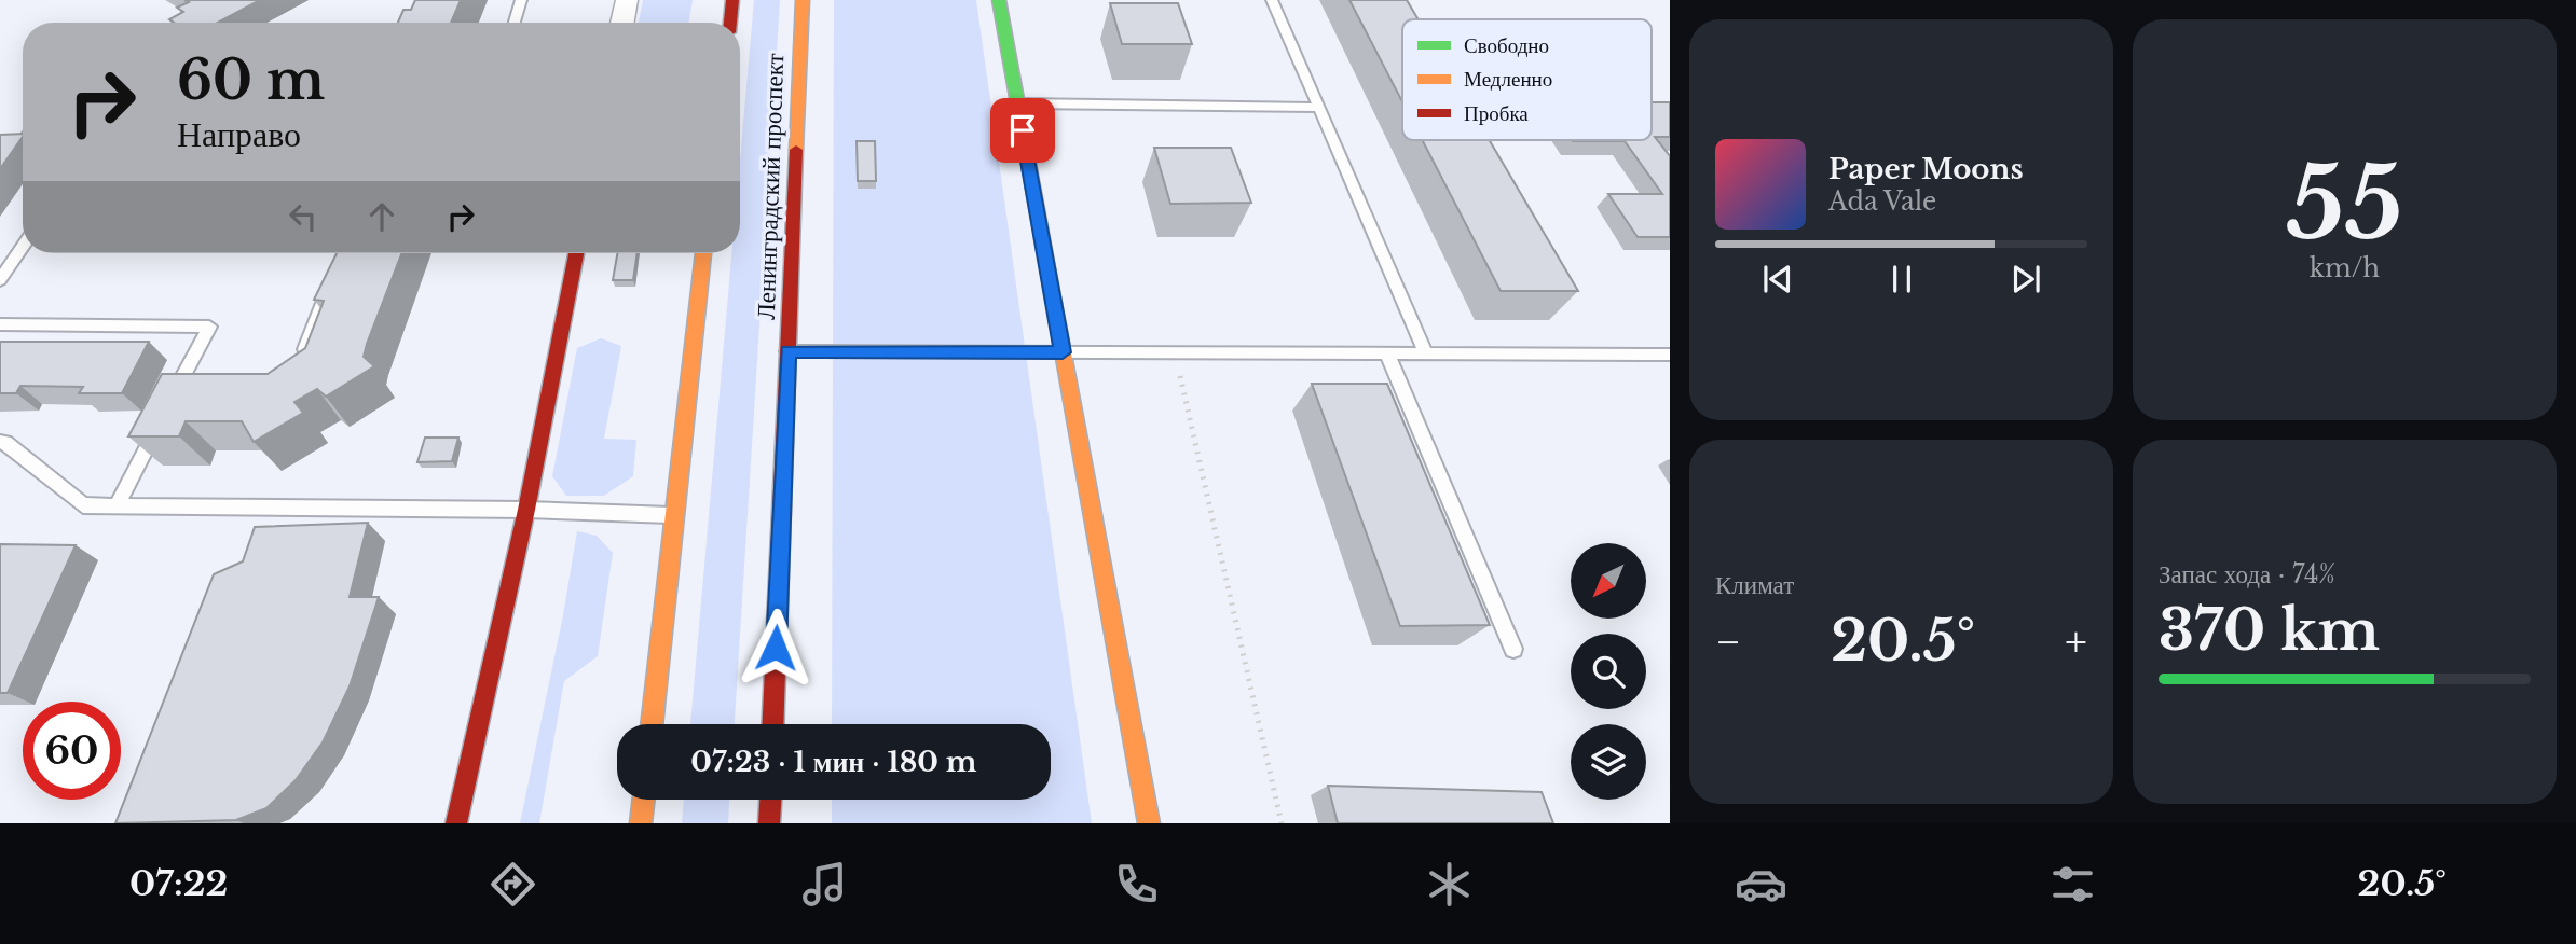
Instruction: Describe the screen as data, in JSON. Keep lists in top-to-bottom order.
{
  "streets": {
    "main road": ["Ленинградский проспект"]
  },
  "legend": ["Свободно", "Медленно", "Пробка"],
  "north": "bottom left",
  "page": {
    "tile": [
      ["55", "km/h"],
      "Климат",
      ["Запас хода · 74%", "370 km"]
    ],
    "turn": ["60 m", "Направо"],
    "song": ["Paper Moons", "Ada Vale"],
    "heat": ["−", "20.5°", "+"],
    "limit": "60",
    "trip": "07:23 · 1 мин · 180 m",
    "tabs": ["07:22", "20.5°"]
  }
}
